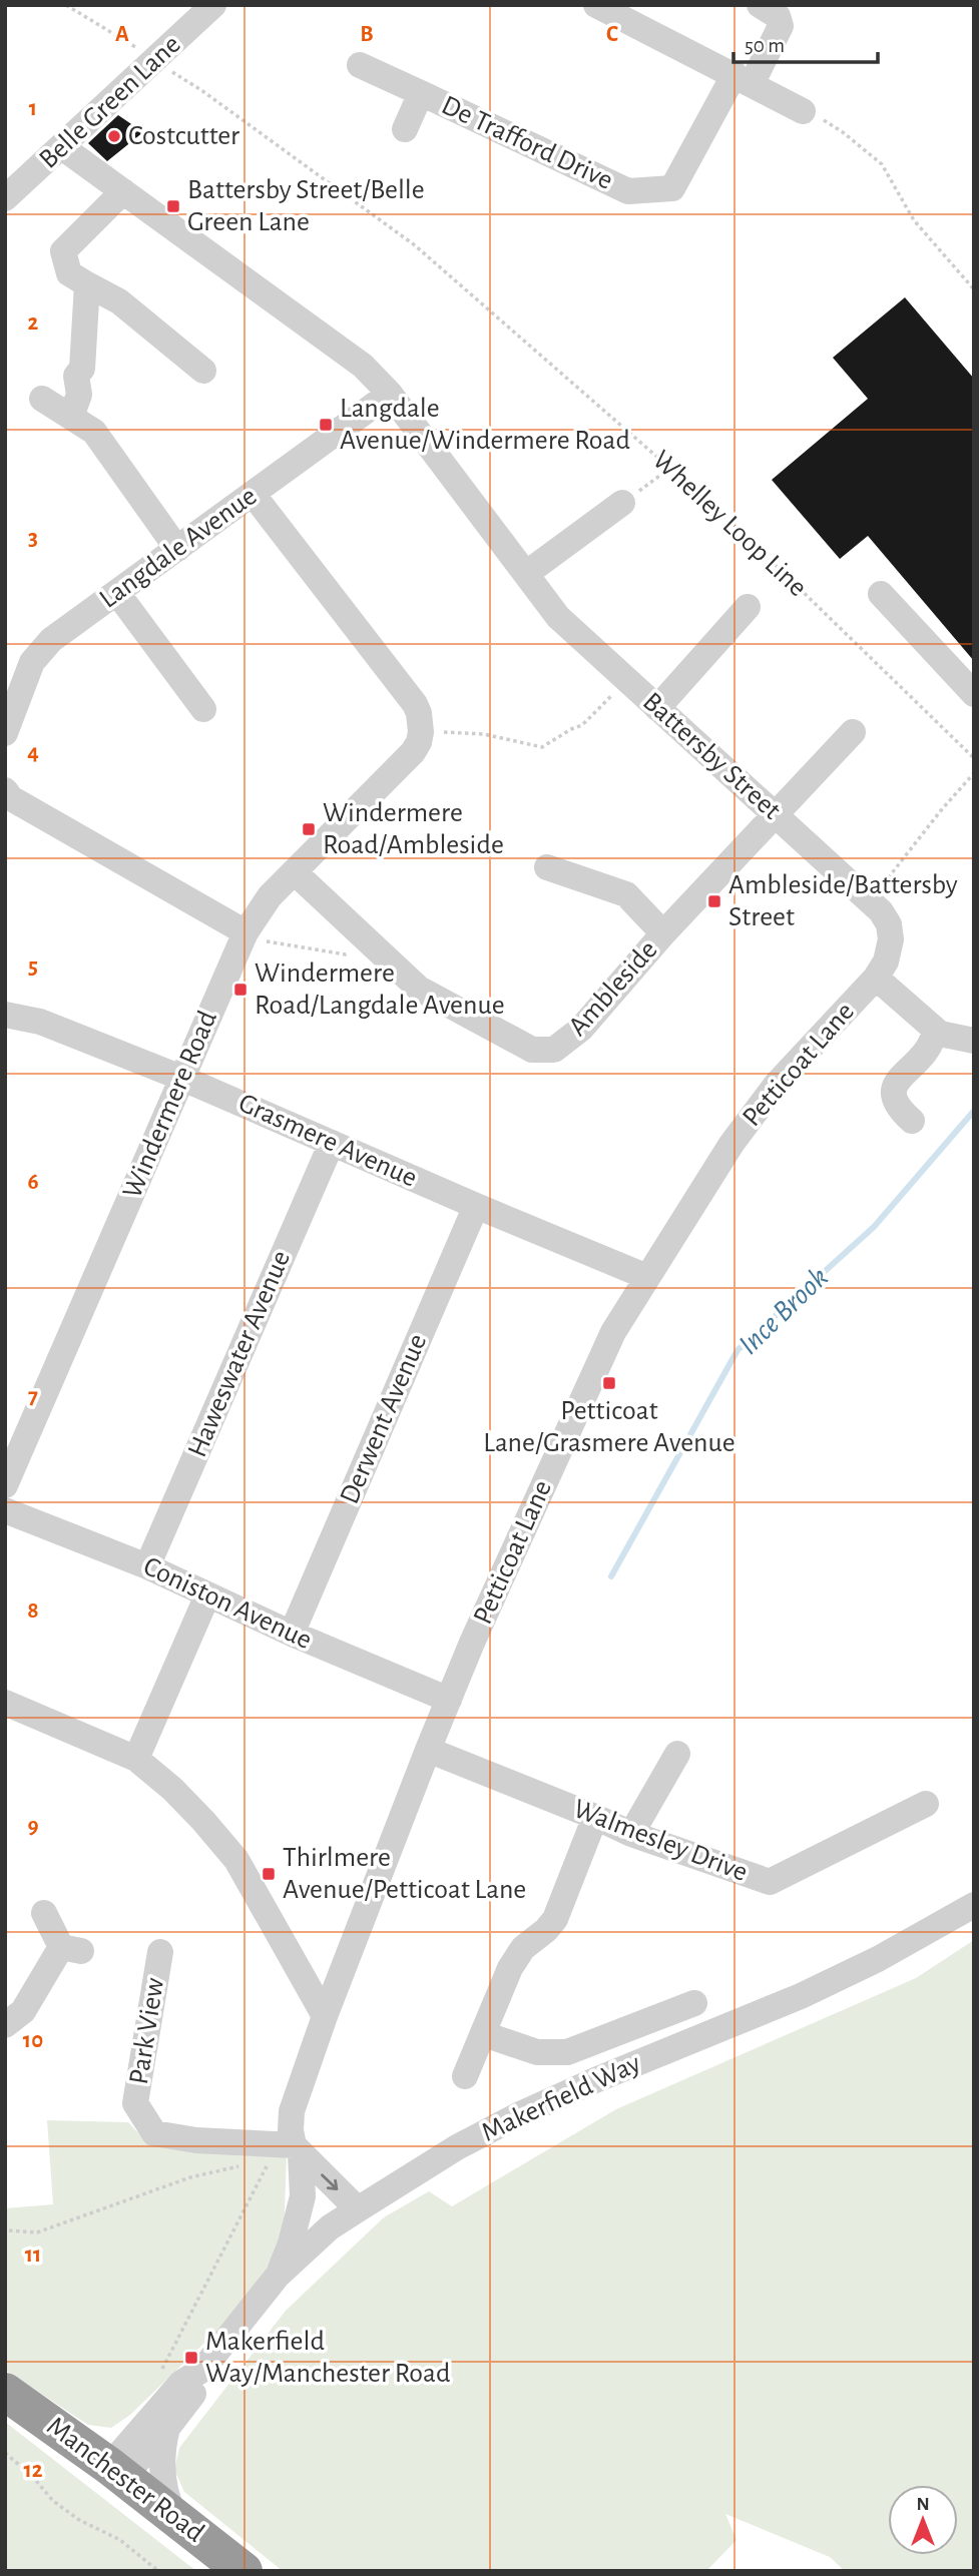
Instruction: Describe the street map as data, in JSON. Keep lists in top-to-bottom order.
{
  "streets": {
    "highway": ["Manchester Road"],
    "street": [
      "Belle Green Lane",
      "De Trafford Drive",
      "Langdale Avenue",
      "Battersby Street",
      "Ambleside",
      "Petticoat Lane",
      "Windermere Road",
      "Grasmere Avenue",
      "Haweswater Avenue",
      "Derwent Avenue",
      "Coniston Avenue",
      "Walmesley Drive",
      "Park View",
      "Makerfield Way"
    ],
    "path": ["Whelley Loop Line"]
  },
  "crossings": [
    ["Belle Green Lane", "Whelley Loop Line"],
    ["Belle Green Lane", "Battersby Street"],
    ["Langdale Avenue", "Battersby Street"],
    ["Langdale Avenue", "Windermere Road"],
    ["Battersby Street", "Ambleside"],
    ["Battersby Street", "Petticoat Lane"],
    ["Ambleside", "Windermere Road"],
    ["Petticoat Lane", "Grasmere Avenue"],
    ["Petticoat Lane", "Coniston Avenue"],
    ["Petticoat Lane", "Walmesley Drive"],
    ["Petticoat Lane", "Park View"],
    ["Petticoat Lane", "Makerfield Way"],
    ["Windermere Road", "Grasmere Avenue"],
    ["Grasmere Avenue", "Haweswater Avenue"],
    ["Grasmere Avenue", "Derwent Avenue"],
    ["Haweswater Avenue", "Coniston Avenue"],
    ["Derwent Avenue", "Coniston Avenue"],
    ["Makerfield Way", "Manchester Road"]
  ],
  "water": ["Ince Brook"],
  "places": {
    "other": ["Costcutter"],
    "transit": [
      "Battersby Street/Belle Green Lane",
      "Langdale Avenue/Windermere Road",
      "Windermere Road/Ambleside",
      "Ambleside/Battersby Street",
      "Windermere Road/Langdale Avenue",
      "Petticoat Lane/Grasmere Avenue",
      "Thirlmere Avenue/Petticoat Lane",
      "Makerfield Way/Manchester Road"
    ]
  },
  "scale_bar": "50 m",
  "north": "top",
  "grid": {
    "columns": ["A", "B", "C"],
    "rows": [
      "1",
      "2",
      "3",
      "4",
      "5",
      "6",
      "7",
      "8",
      "9",
      "10",
      "11",
      "12"
    ]
  }
}
